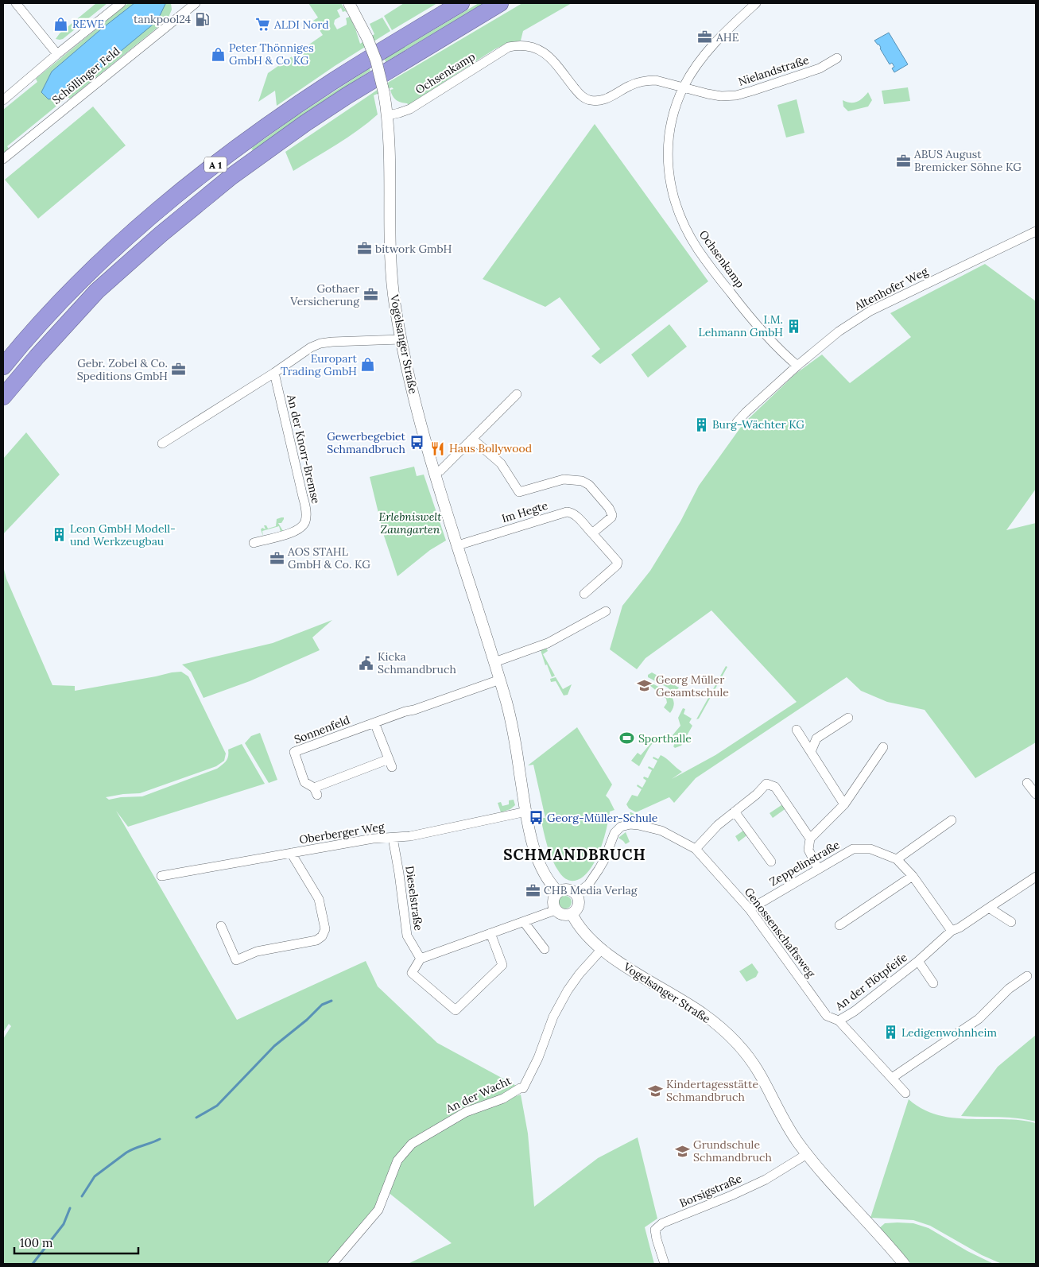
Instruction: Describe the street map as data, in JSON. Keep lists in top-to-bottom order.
{
  "streets": {
    "highway": ["A 1"],
    "street": [
      "Nielandstraße",
      "Ochsenkamp",
      "Schöllinger Feld",
      "Altenhofer Weg",
      "Vogelsanger Straße",
      "An der Knorr-Bremse",
      "Im Hegte",
      "Sonnenfeld",
      "Oberberger Weg",
      "Zeppelinstraße",
      "Dieselstraße",
      "Genossenschaftsweg",
      "An der Flötpfeife",
      "An der Wacht",
      "Borsigstraße"
    ]
  },
  "crossings": [
    ["Nielandstraße", "Ochsenkamp"],
    ["Ochsenkamp", "Altenhofer Weg"],
    ["Ochsenkamp", "Vogelsanger Straße"],
    ["Vogelsanger Straße", "Im Hegte"],
    ["Vogelsanger Straße", "Sonnenfeld"],
    ["Vogelsanger Straße", "Oberberger Weg"],
    ["Vogelsanger Straße", "Genossenschaftsweg"],
    ["Vogelsanger Straße", "An der Wacht"],
    ["Vogelsanger Straße", "Borsigstraße"],
    ["Oberberger Weg", "Dieselstraße"],
    ["Zeppelinstraße", "Genossenschaftsweg"],
    ["Zeppelinstraße", "An der Flötpfeife"],
    ["Genossenschaftsweg", "An der Flötpfeife"]
  ],
  "districts": ["SCHMANDBRUCH"],
  "parks": ["Erlebniswelt Zaungarten"],
  "places": {
    "fuel station": ["tankpool24"],
    "shop": ["REWE", "Peter Thönniges GmbH & Co KG", "Europart Trading GmbH"],
    "supermarket": ["ALDI Nord"],
    "office": [
      "AHE",
      "ABUS August Bremicker Söhne KG",
      "bitwork GmbH",
      "Gothaer Versicherung",
      "Gebr. Zobel & Co. Speditions GmbH",
      "AOS STAHL GmbH & Co. KG",
      "CHB Media Verlag"
    ],
    "building": [
      "I.M. Lehmann GmbH",
      "Burg-Wächter KG",
      "Leon GmbH Modell- und Werkzeugbau",
      "Ledigenwohnheim"
    ],
    "bus stop": ["Gewerbegebiet Schmandbruch", "Georg-Müller-Schule"],
    "restaurant": ["Haus Bollywood"],
    "public building": ["Kicka Schmandbruch"],
    "school or university": ["Georg Müller Gesamtschule", "Kindertagesstätte Schmandbruch", "Grundschule Schmandbruch"],
    "sports": ["Sporthalle"]
  },
  "scale_bar": "100 m"
}
